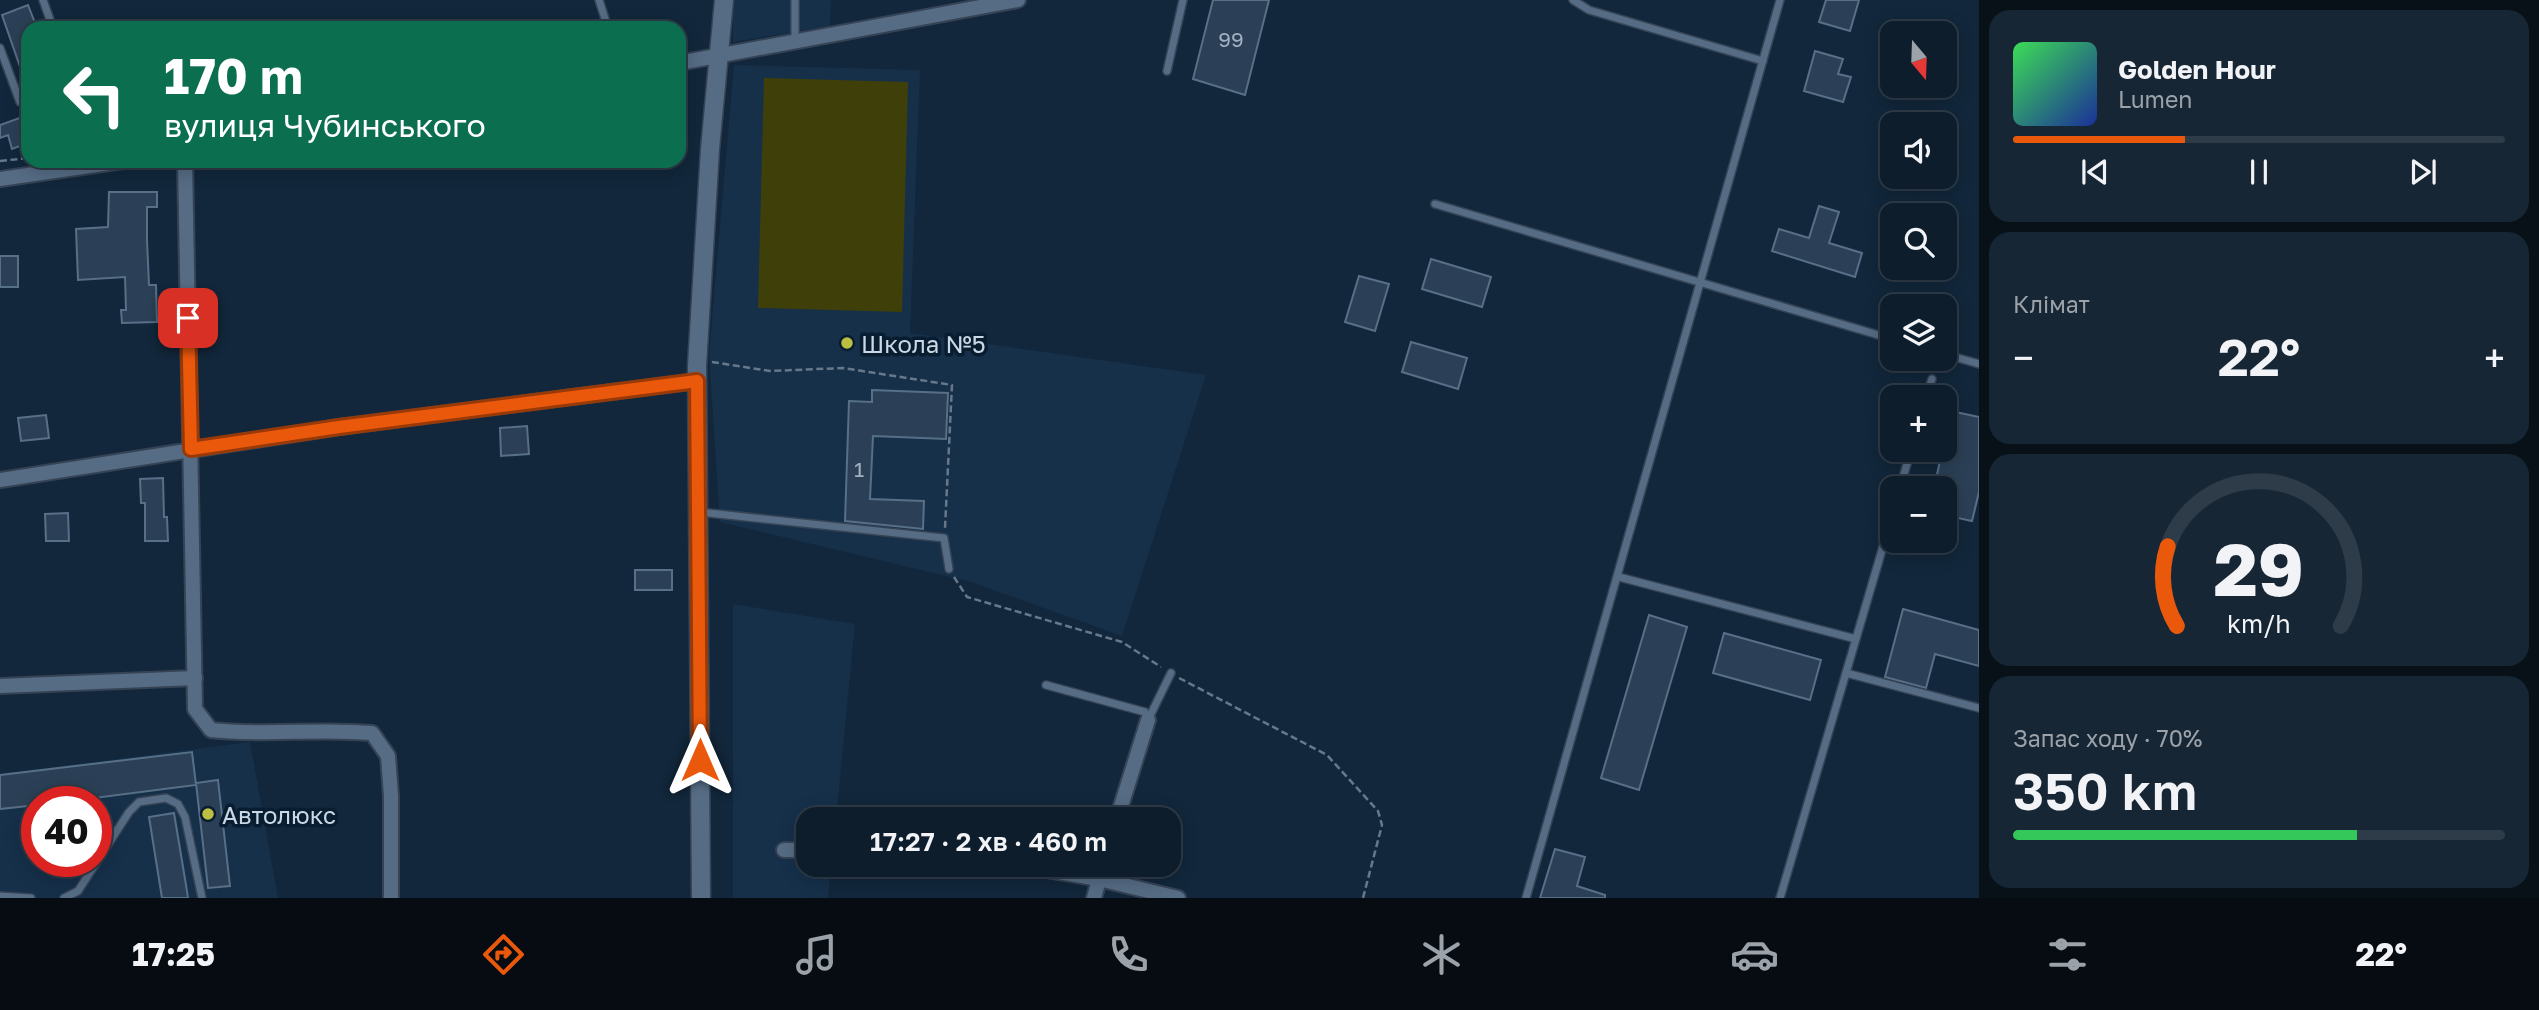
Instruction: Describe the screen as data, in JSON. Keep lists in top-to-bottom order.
{
  "places": ["Школа №5", "Автолюкс"],
  "house_numbers": ["99", "1"],
  "north": "bottom",
  "page": {
    "map_buttons": ["+", "−"],
    "turn": ["170 m", "вулиця Чубинського"],
    "song": ["Golden Hour", "Lumen"],
    "tile": [
      "Клімат",
      ["Запас ходу · 70%", "350 km"]
    ],
    "heat": ["−", "22°", "+"],
    "limit": "40",
    "trip": "17:27 · 2 хв · 460 m",
    "tabs": ["17:25", "22°"],
    "gauge": ["29", "km/h"]
  }
}
